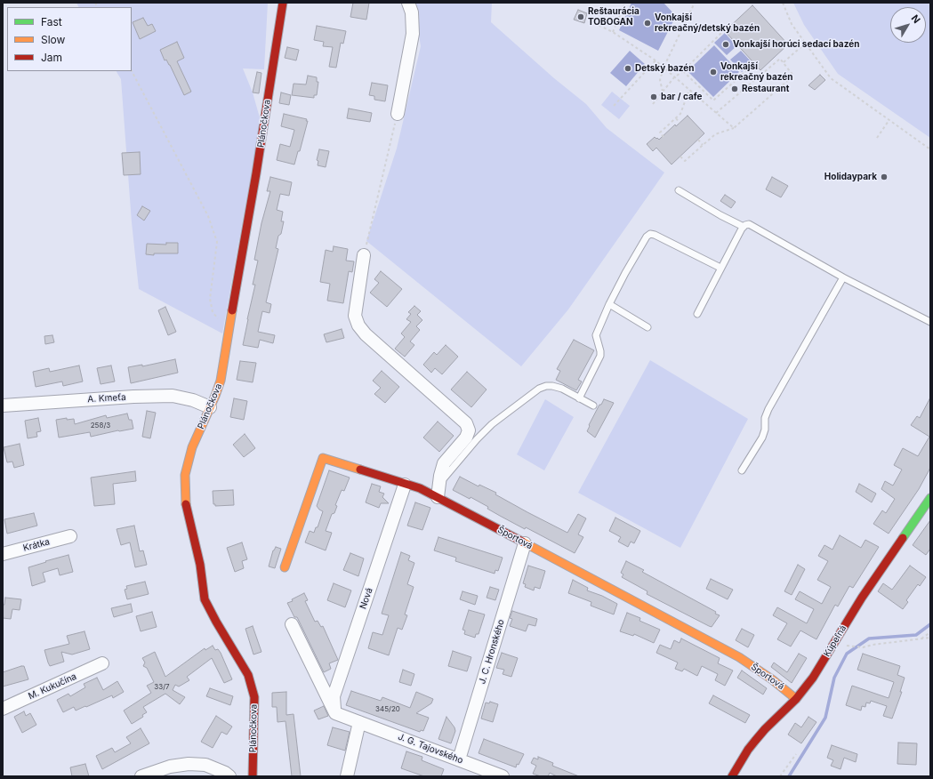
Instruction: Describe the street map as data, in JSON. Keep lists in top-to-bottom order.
{
  "streets": {
    "street": [
      "Plánočkova",
      "A. Kmeťa",
      "Športová",
      "Krátka",
      "Nová",
      "Kúpeľná",
      "J. C. Hronského",
      "M. Kukučína",
      "J. G. Tajovského"
    ]
  },
  "crossings": [
    ["Plánočkova", "A. Kmeťa"],
    ["Športová", "Nová"],
    ["Športová", "Kúpeľná"],
    ["Športová", "J. C. Hronského"],
    ["Nová", "J. G. Tajovského"],
    ["J. C. Hronského", "J. G. Tajovského"]
  ],
  "places": [
    "Reštaurácia TOBOGAN",
    "Vonkajší rekreačný/detský bazén",
    "Vonkajší horúci sedací bazén",
    "Detský bazén",
    "Vonkajší rekreačný bazén",
    "Restaurant",
    "bar / cafe",
    "Holidaypark"
  ],
  "house_numbers": ["258/3", "33/7", "345/20"],
  "legend": ["Fast", "Slow", "Jam"],
  "north": "top right"
}
